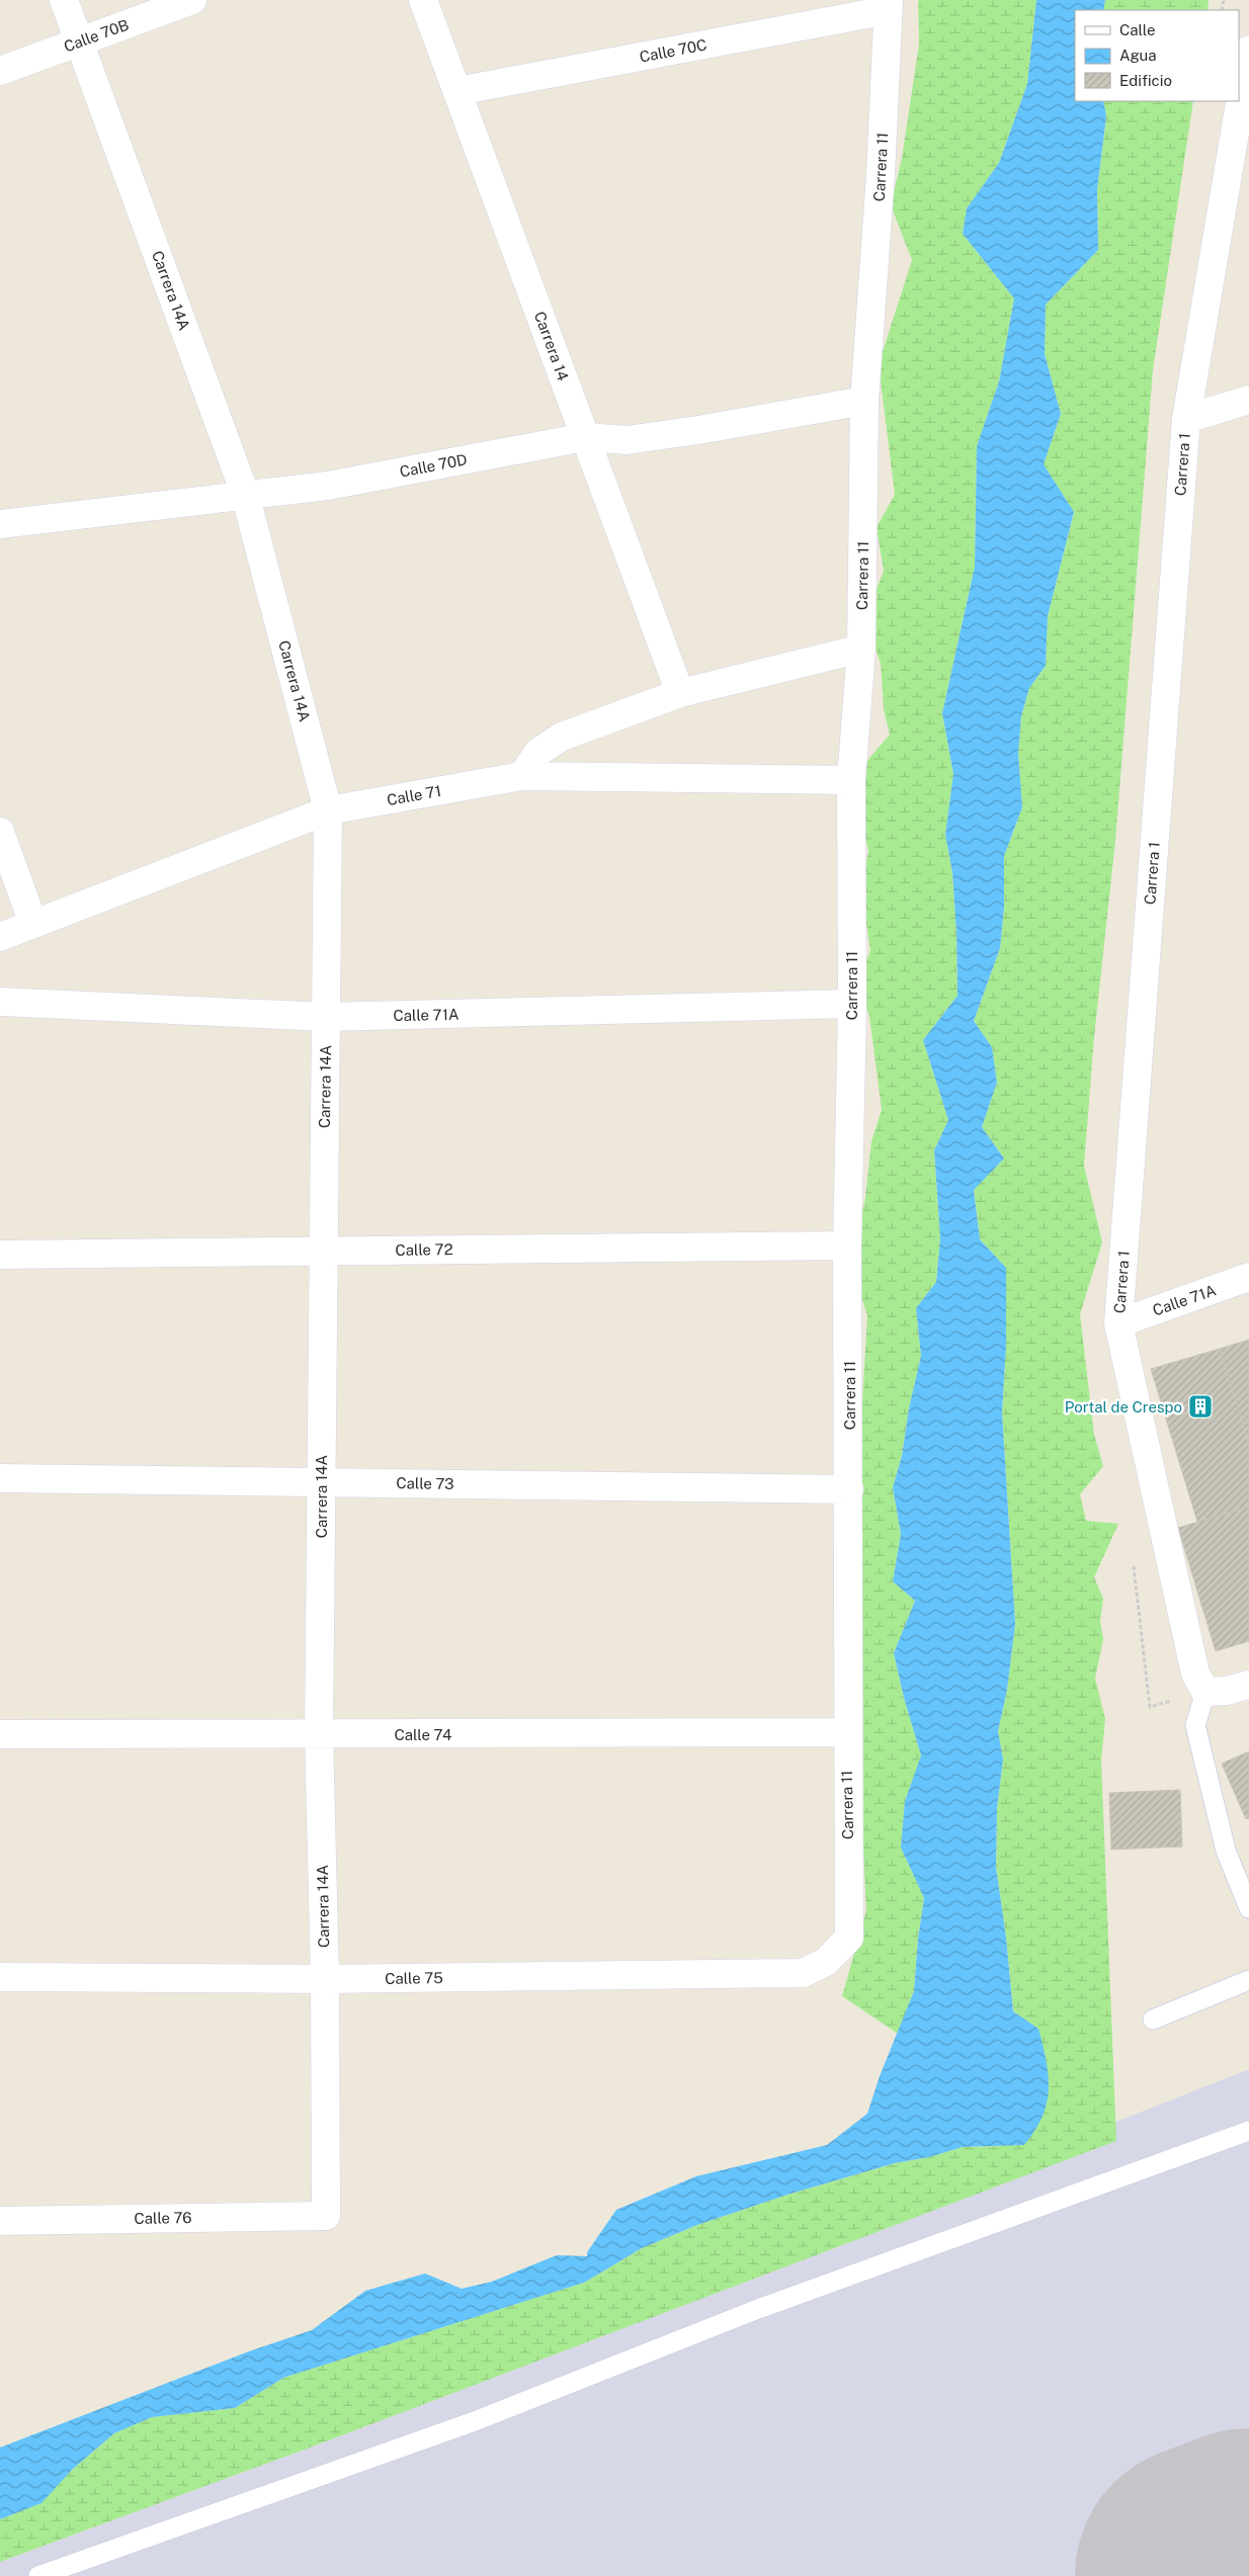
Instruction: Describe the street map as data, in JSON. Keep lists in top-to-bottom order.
{
  "streets": {
    "street": [
      "Calle 70B",
      "Calle 70C",
      "Carrera 11",
      "Carrera 14A",
      "Carrera 14",
      "Carrera 1",
      "Calle 70D",
      "Calle 71",
      "Calle 71A",
      "Calle 72",
      "Calle 73",
      "Calle 74",
      "Calle 75",
      "Calle 76"
    ]
  },
  "crossings": [
    ["Calle 70B", "Carrera 14A"],
    ["Calle 70C", "Carrera 11"],
    ["Calle 70C", "Carrera 14"],
    ["Carrera 11", "Calle 70D"],
    ["Carrera 11", "Calle 71"],
    ["Carrera 11", "Calle 71A"],
    ["Carrera 11", "Calle 72"],
    ["Carrera 11", "Calle 73"],
    ["Carrera 11", "Calle 74"],
    ["Carrera 11", "Calle 75"],
    ["Carrera 14A", "Calle 70D"],
    ["Carrera 14A", "Calle 71"],
    ["Carrera 14A", "Calle 71A"],
    ["Carrera 14A", "Calle 72"],
    ["Carrera 14A", "Calle 73"],
    ["Carrera 14A", "Calle 74"],
    ["Carrera 14A", "Calle 75"],
    ["Carrera 14A", "Calle 76"],
    ["Carrera 14", "Calle 70D"],
    ["Carrera 1", "Calle 71A"]
  ],
  "places": {
    "building": ["Portal de Crespo"]
  },
  "legend": ["Calle", "Agua", "Edificio"]
}
